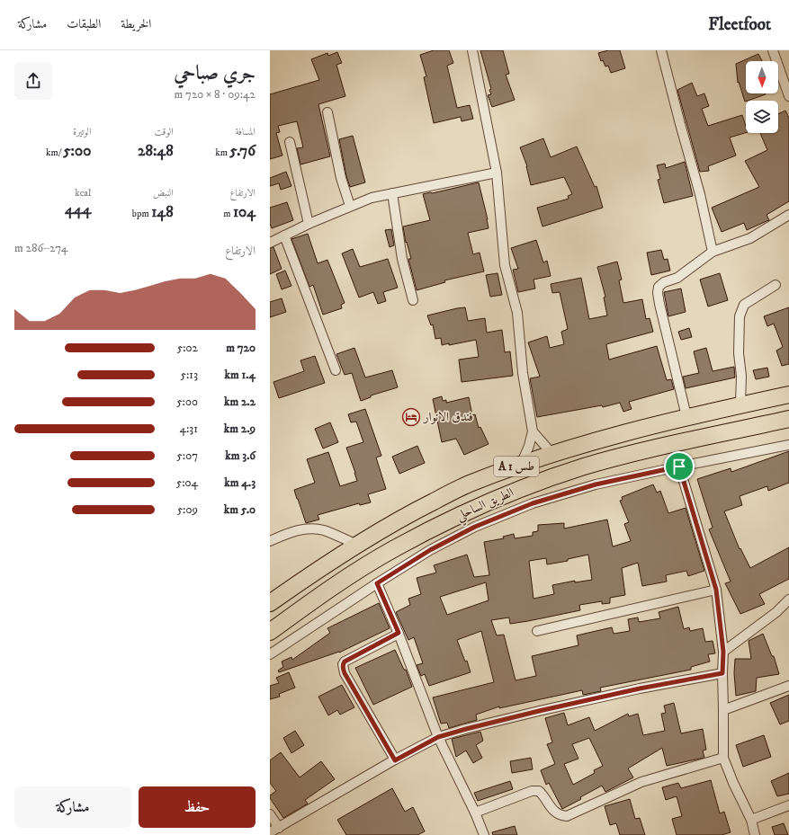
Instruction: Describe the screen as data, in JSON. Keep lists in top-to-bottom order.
{
  "streets": {
    "highway": ["A 1 طس", "الطريق الساحلي"]
  },
  "places": {
    "hotel": ["فندق الانوار"]
  },
  "north": "bottom",
  "page": {
    "header": "Fleetfoot",
    "nav": ["الخريطة", "الطبقات", "مشاركة"],
    "heading": ["جري صباحي", "09:42 · 8 × 720 m"],
    "stats": [
      ["المسافة", "5.76 km"],
      ["الوقت", "28:48"],
      ["الوتيرة", "5:00 /km"],
      ["الارتفاع", "104 m"],
      ["النبض", "148 bpm"],
      ["kcal", "444"]
    ],
    "chart": ["الارتفاع", "274–286 m"],
    "list": [
      {
        "name": "720 m",
        "note": "5:02"
      },
      {
        "name": "1.4 km",
        "note": "5:13"
      },
      {
        "name": "2.2 km",
        "note": "5:00"
      },
      {
        "name": "2.9 km",
        "note": "4:31"
      },
      {
        "name": "3.6 km",
        "note": "5:07"
      },
      {
        "name": "4.3 km",
        "note": "5:04"
      },
      {
        "name": "5.0 km",
        "note": "5:09"
      }
    ],
    "buttons": ["حفظ", "مشاركة"]
  }
}
